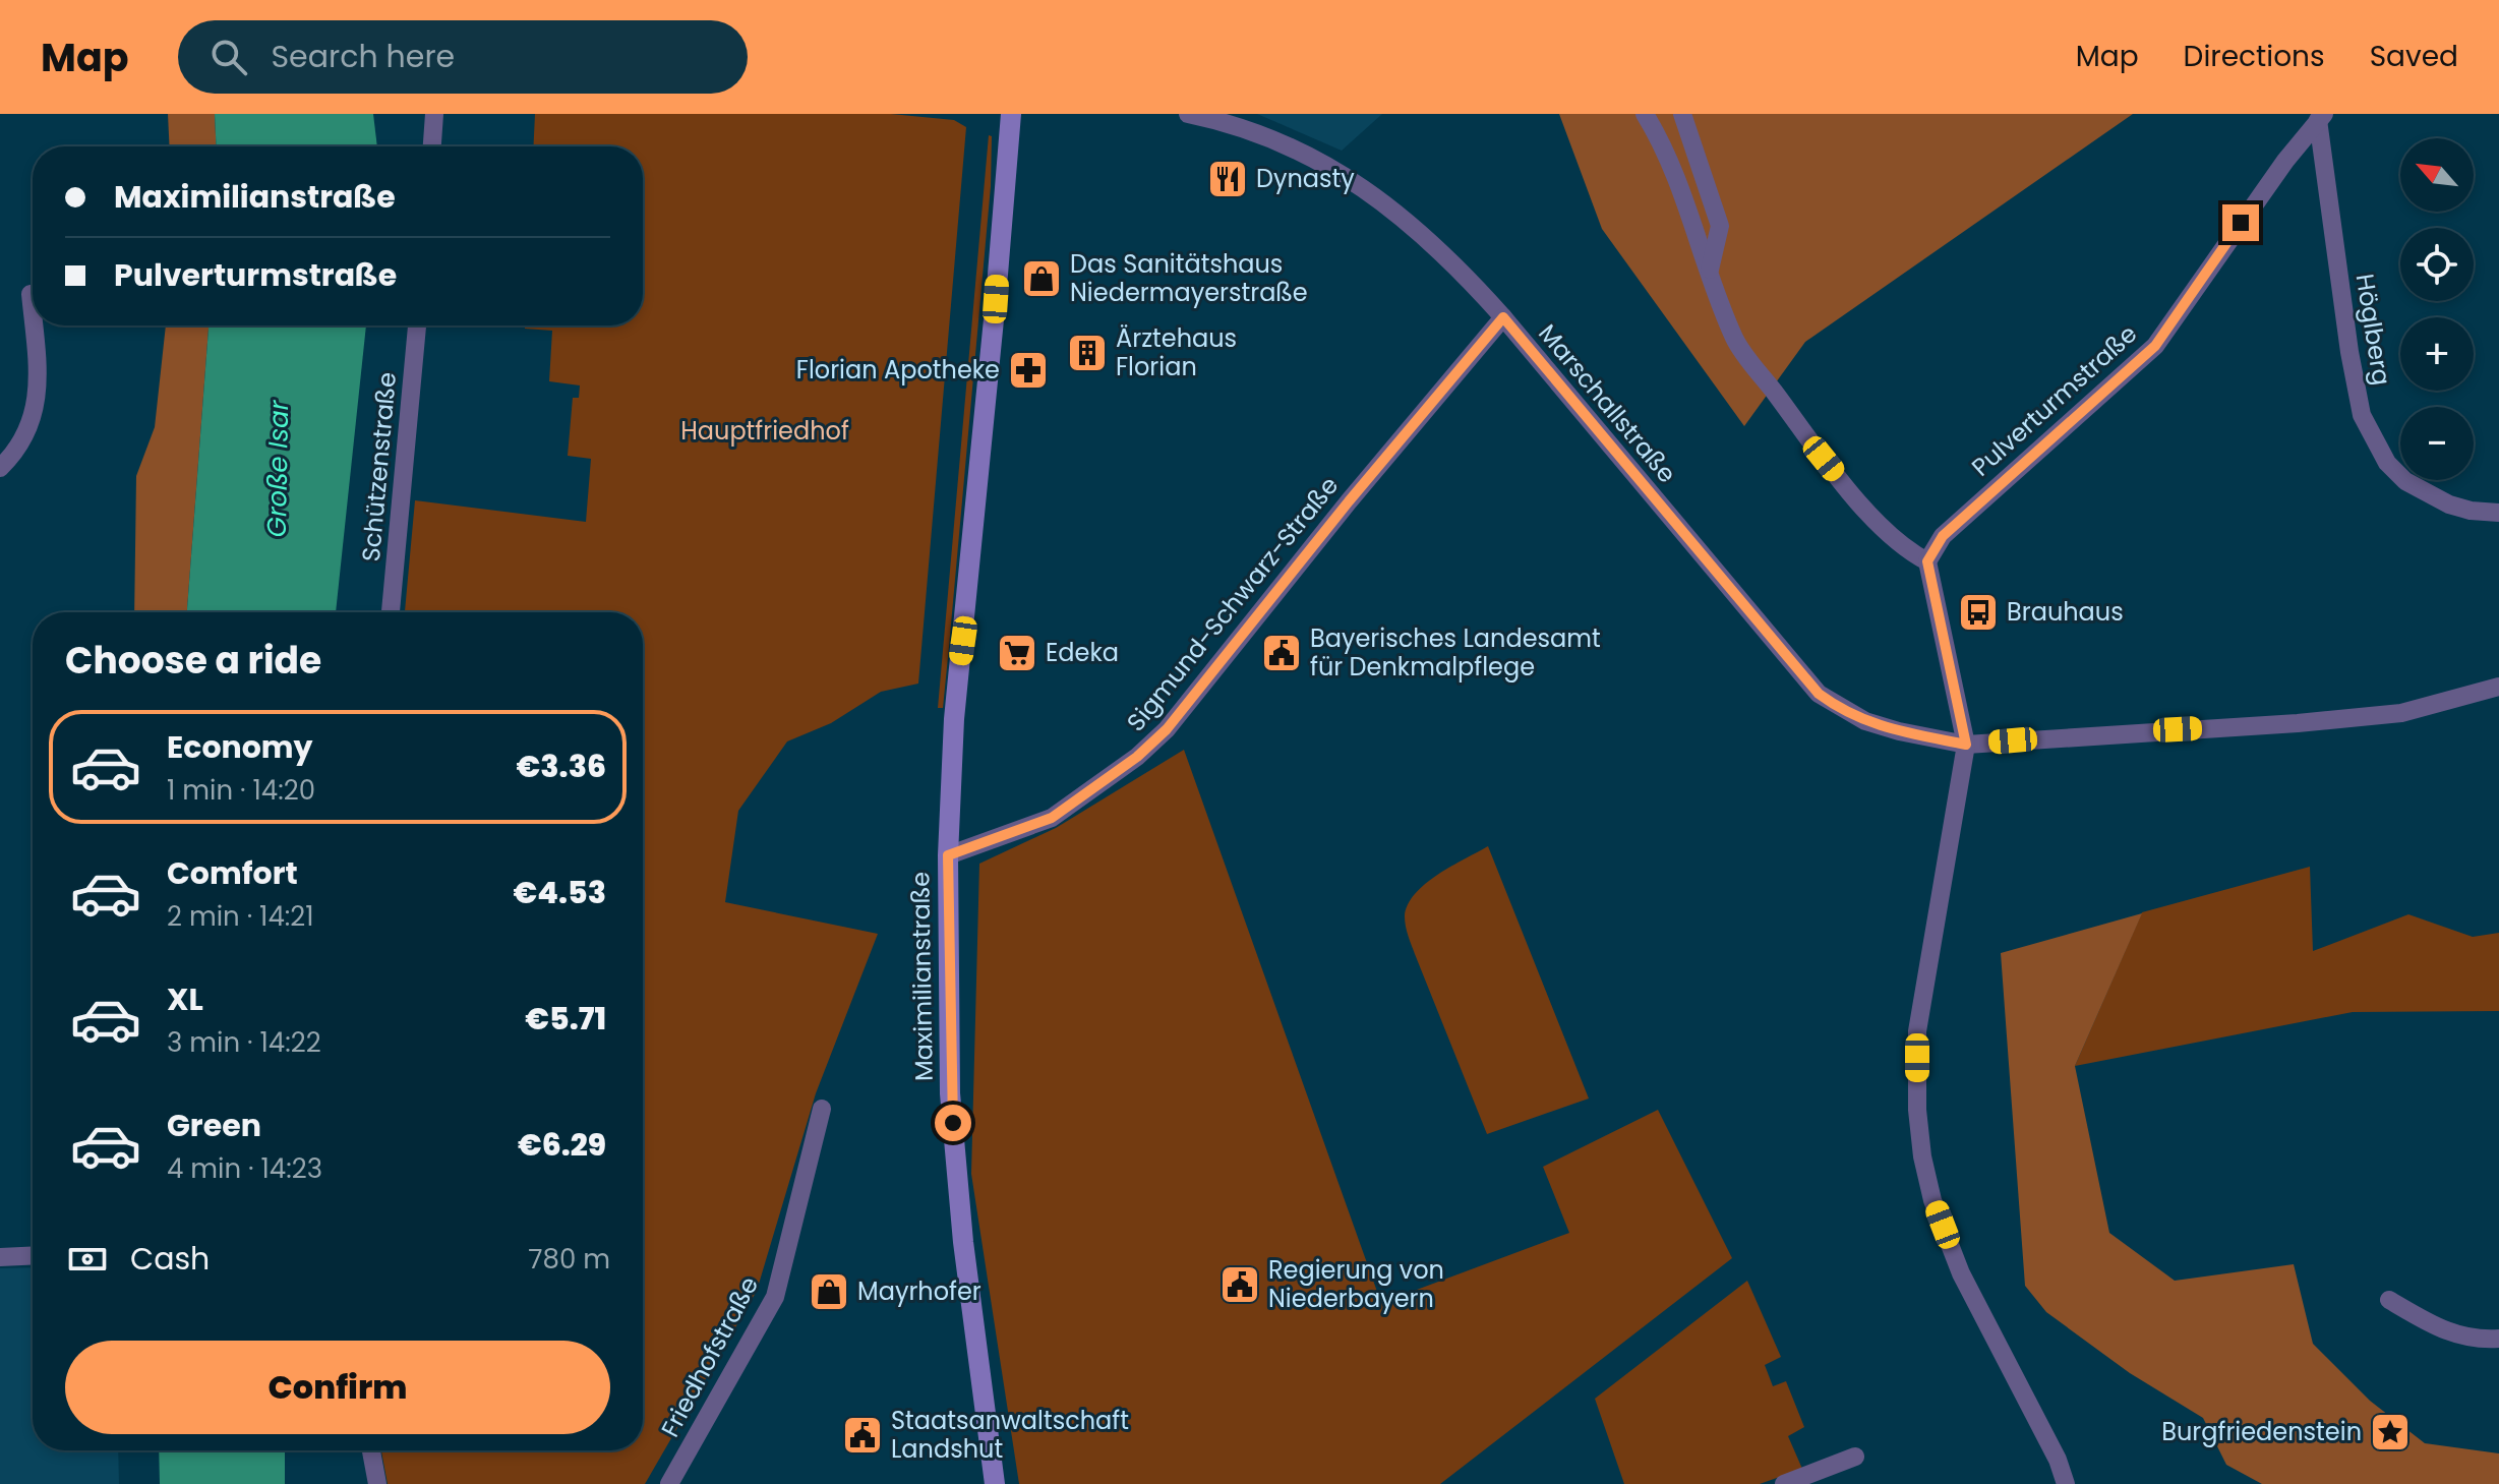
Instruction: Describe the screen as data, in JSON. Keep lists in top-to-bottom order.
{
  "streets": {
    "main road": ["Maximilianstraße"],
    "street": [
      "Höglberg",
      "Pulverturmstraße",
      "Marschallstraße",
      "Schützenstraße",
      "Sigmund-Schwarz-Straße",
      "Friedhofstraße"
    ]
  },
  "crossings": [
    ["Höglberg", "Pulverturmstraße"],
    ["Marschallstraße", "Sigmund-Schwarz-Straße"],
    ["Sigmund-Schwarz-Straße", "Maximilianstraße"]
  ],
  "water": ["Große Isar"],
  "parks": ["Hauptfriedhof"],
  "places": {
    "restaurant": ["Dynasty"],
    "shop": ["Das Sanitätshaus Niedermayerstraße", "Mayrhofer"],
    "building": ["Ärztehaus Florian"],
    "pharmacy": ["Florian Apotheke"],
    "bus stop": ["Brauhaus"],
    "supermarket": ["Edeka"],
    "public building": ["Bayerisches Landesamt für Denkmalpflege", "Regierung von Niederbayern", "Staatsanwaltschaft Landshut"],
    "place": ["Burgfriedenstein"]
  },
  "north": "top left",
  "page": {
    "header": "Map",
    "search": "Search here",
    "nav": ["Map", "Directions", "Saved"],
    "map_buttons": ["+", "−"],
    "banner": ["Maximilianstraße", "Pulverturmstraße"],
    "heading": "Choose a ride",
    "list": [
      {
        "name": "Economy",
        "note": "1 min · 14:20",
        "value": "€3.36"
      },
      {
        "name": "Comfort",
        "note": "2 min · 14:21",
        "value": "€4.53"
      },
      {
        "name": "XL",
        "note": "3 min · 14:22",
        "value": "€5.71"
      },
      {
        "name": "Green",
        "note": "4 min · 14:23",
        "value": "€6.29"
      }
    ],
    "pay": ["Cash", "780 m"],
    "buttons": "Confirm"
  }
}
